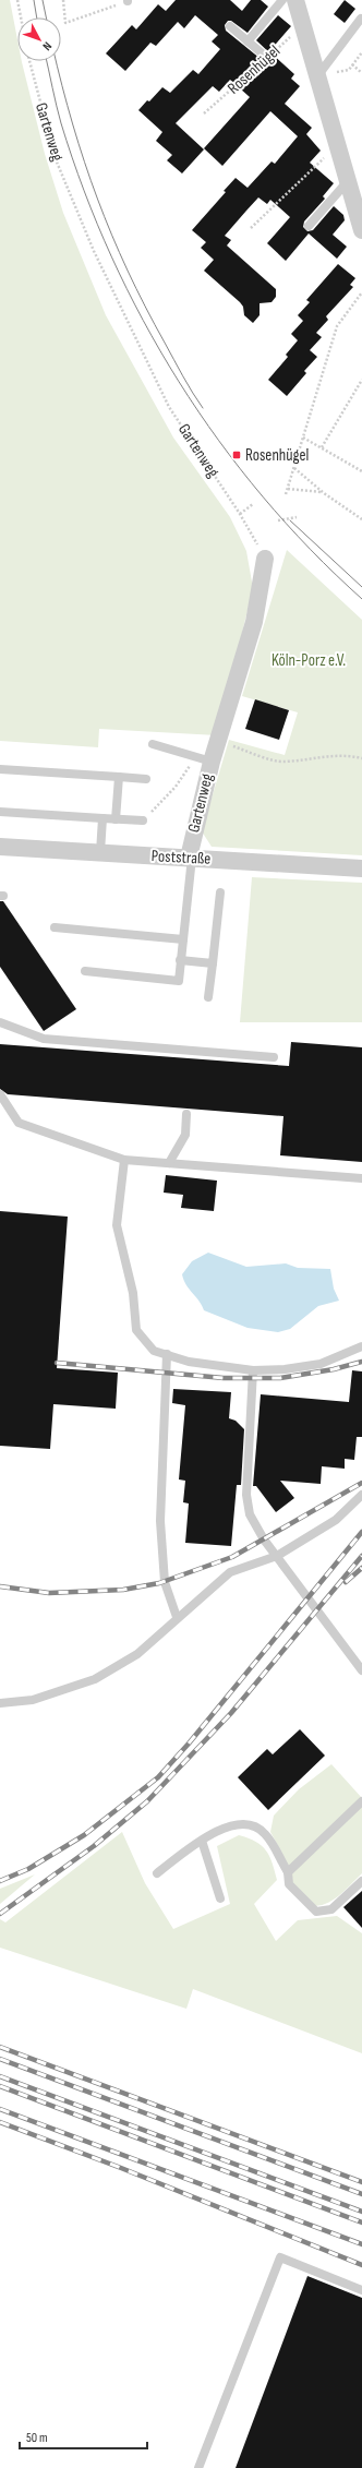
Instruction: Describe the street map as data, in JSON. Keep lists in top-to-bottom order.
{
  "streets": {
    "street": ["Gartenweg", "Poststraße"],
    "path": ["Rosenhügel"]
  },
  "crossings": [
    ["Gartenweg", "Poststraße"]
  ],
  "parks": ["Köln-Porz e.V."],
  "places": {
    "transit": ["Rosenhügel"]
  },
  "scale_bar": "50 m",
  "north": "bottom right"
}
